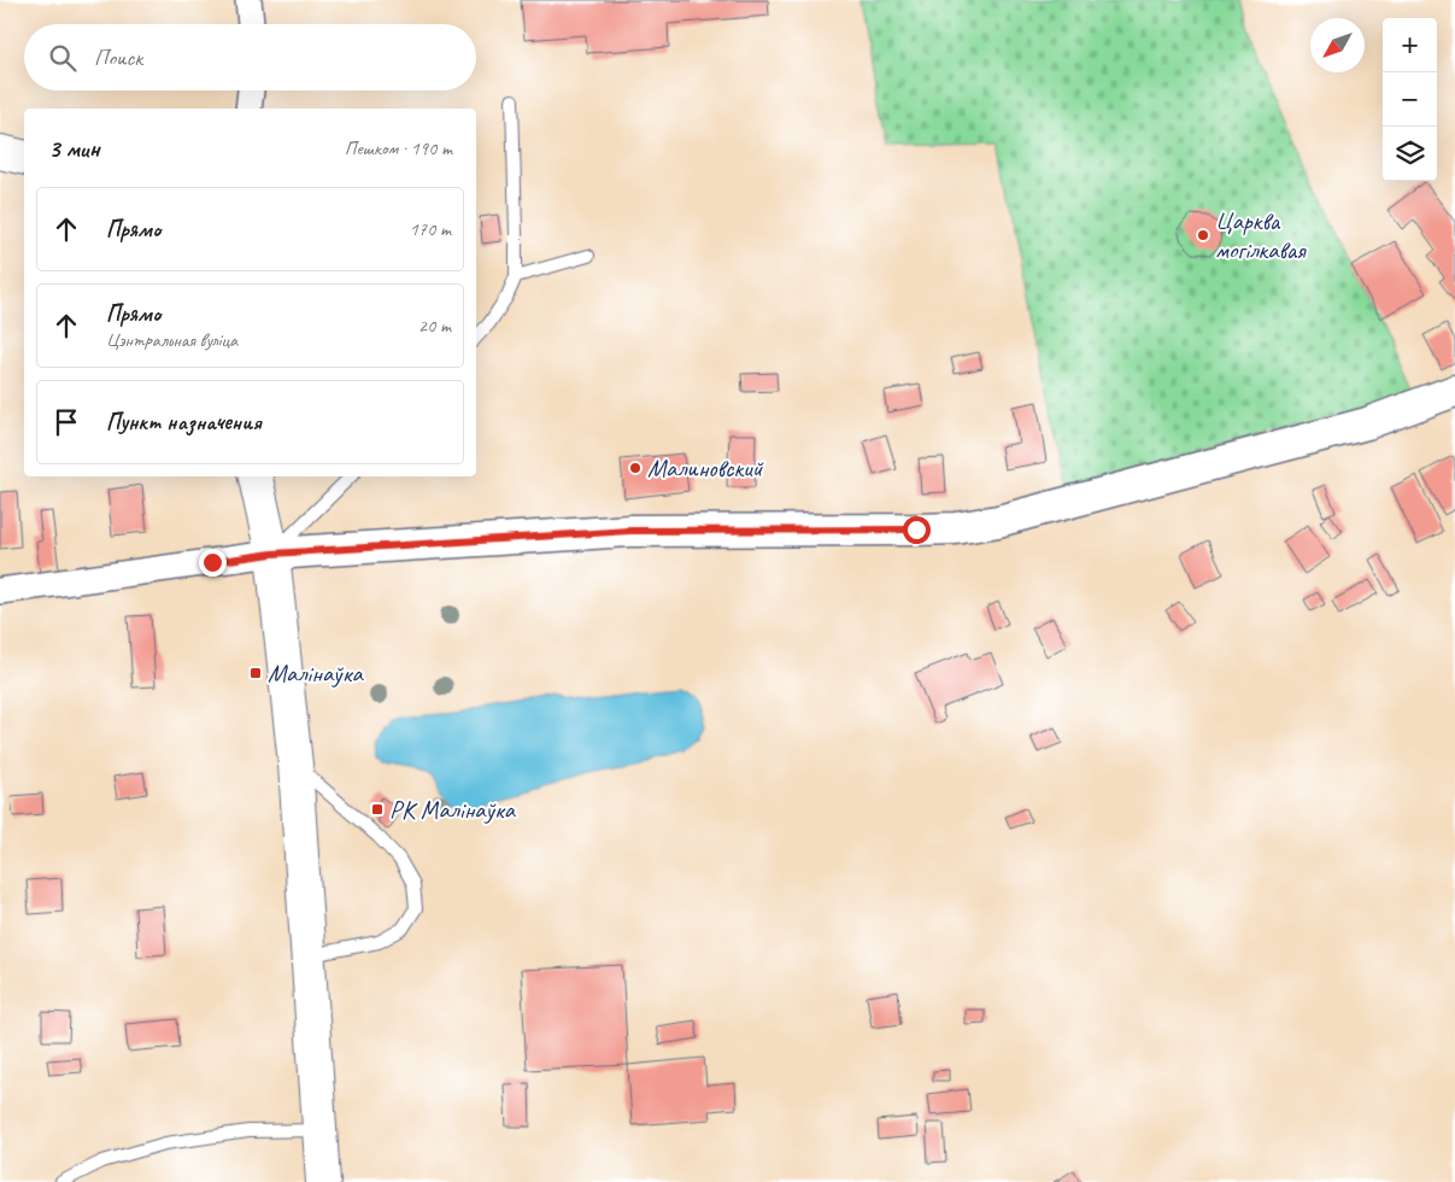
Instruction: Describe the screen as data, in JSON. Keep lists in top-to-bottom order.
{
  "places": {
    "other": ["Царква могілкавая", "Малиновский"],
    "transit": ["Малінаўка", "РК Малінаўка"]
  },
  "north": "bottom left",
  "page": {
    "map_buttons": ["+", "−"],
    "search": "Поиск",
    "heading": ["3 мин", "Пешком · 190 m"],
    "list": [
      ["Прямо", "170 m"],
      ["Прямо", "Цэнтральная вуліца", "20 m"],
      "Пункт назначения"
    ]
  }
}
